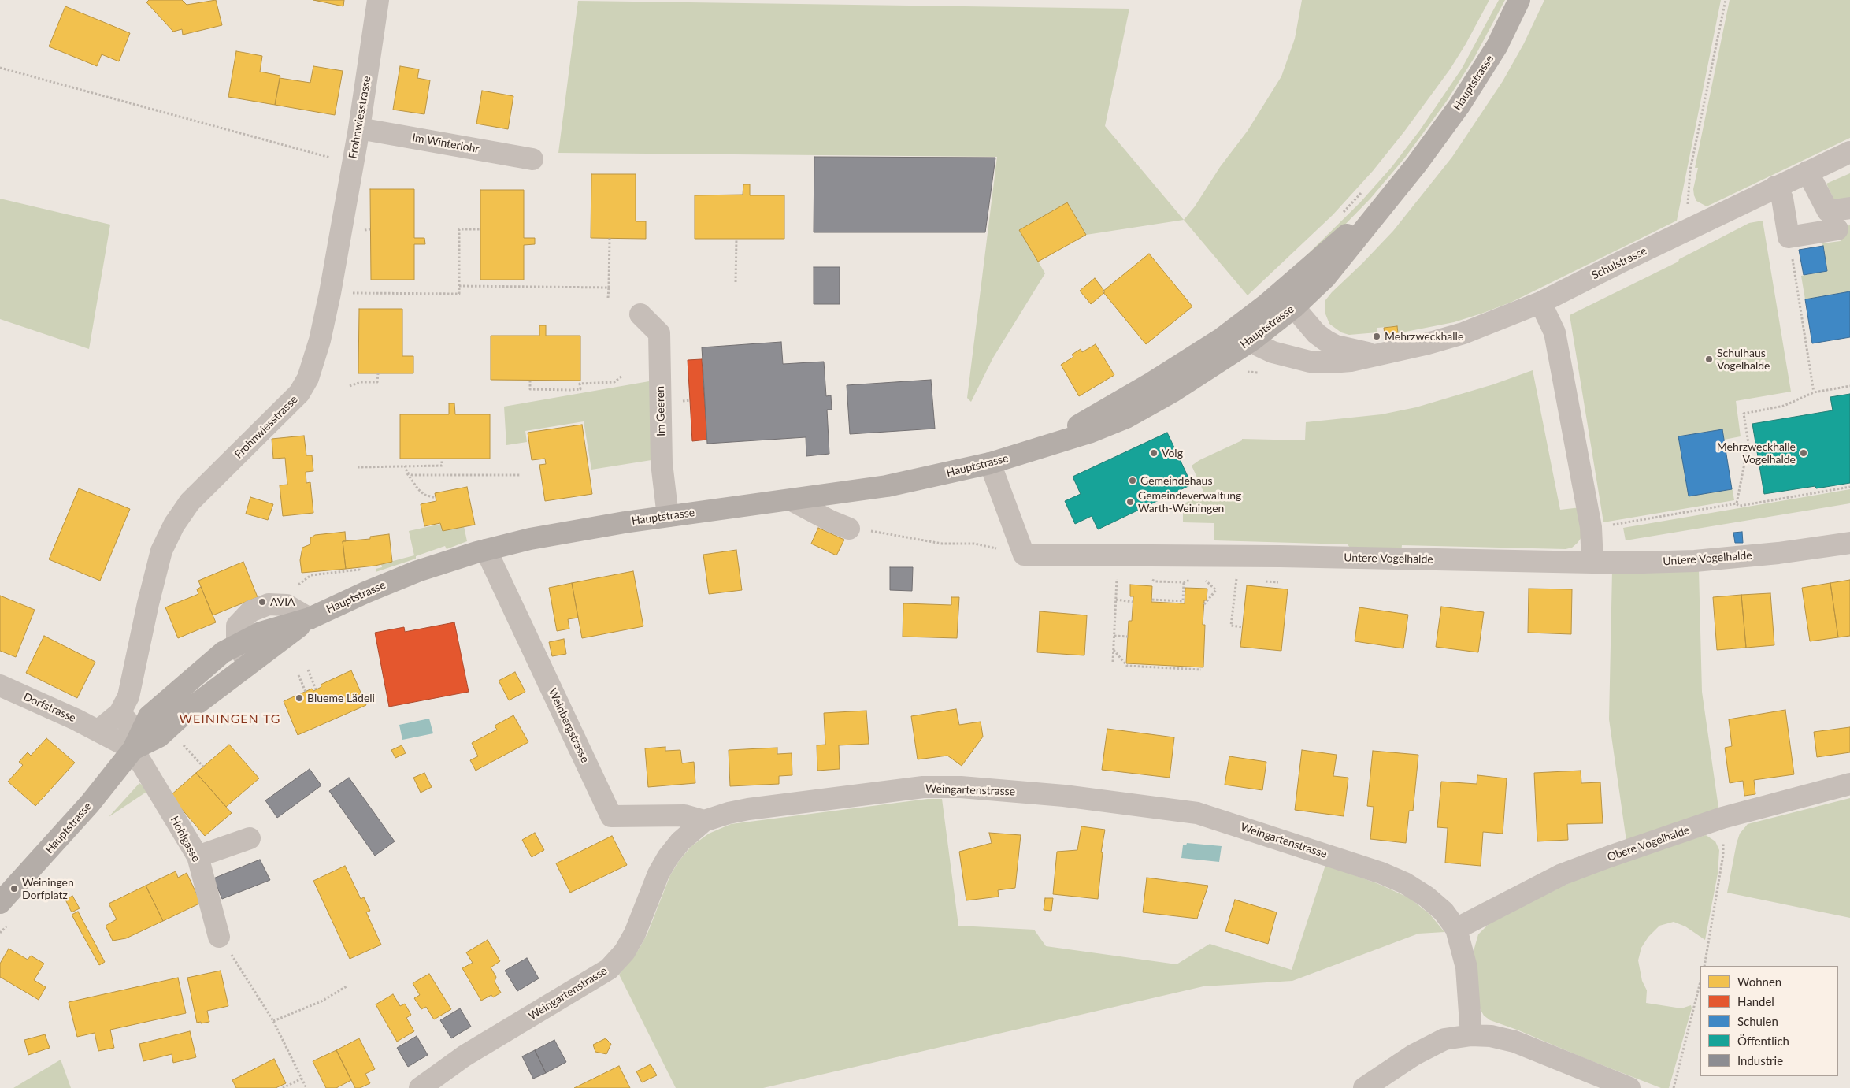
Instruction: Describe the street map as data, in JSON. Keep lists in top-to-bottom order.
{
  "streets": {
    "main road": ["Hauptstrasse"],
    "street": [
      "Frohnwiesstrasse",
      "Im Winterlohr",
      "Schulstrasse",
      "Im Geeren",
      "Untere Vogelhalde",
      "Dorfstrasse",
      "Weinbergstrasse",
      "Weingartenstrasse",
      "Hohlgasse",
      "Obere Vogelhalde"
    ]
  },
  "crossings": [
    ["Hauptstrasse", "Schulstrasse"],
    ["Hauptstrasse", "Im Geeren"],
    ["Hauptstrasse", "Dorfstrasse"],
    ["Hauptstrasse", "Weinbergstrasse"],
    ["Hauptstrasse", "Hohlgasse"],
    ["Frohnwiesstrasse", "Im Winterlohr"],
    ["Dorfstrasse", "Hohlgasse"],
    ["Weinbergstrasse", "Weingartenstrasse"],
    ["Weingartenstrasse", "Obere Vogelhalde"]
  ],
  "districts": ["WEININGEN TG"],
  "places": [
    "Mehrzweckhalle",
    "Schulhaus Vogelhalde",
    "Volg",
    "Mehrzweckhalle Vogelhalde",
    "Gemeindehaus",
    "Gemeindeverwaltung Warth-Weiningen",
    "AVIA",
    "Blueme Lädeli",
    "Weiningen Dorfplatz"
  ],
  "legend": [
    "Wohnen",
    "Handel",
    "Schulen",
    "Öffentlich",
    "Industrie"
  ]
}
